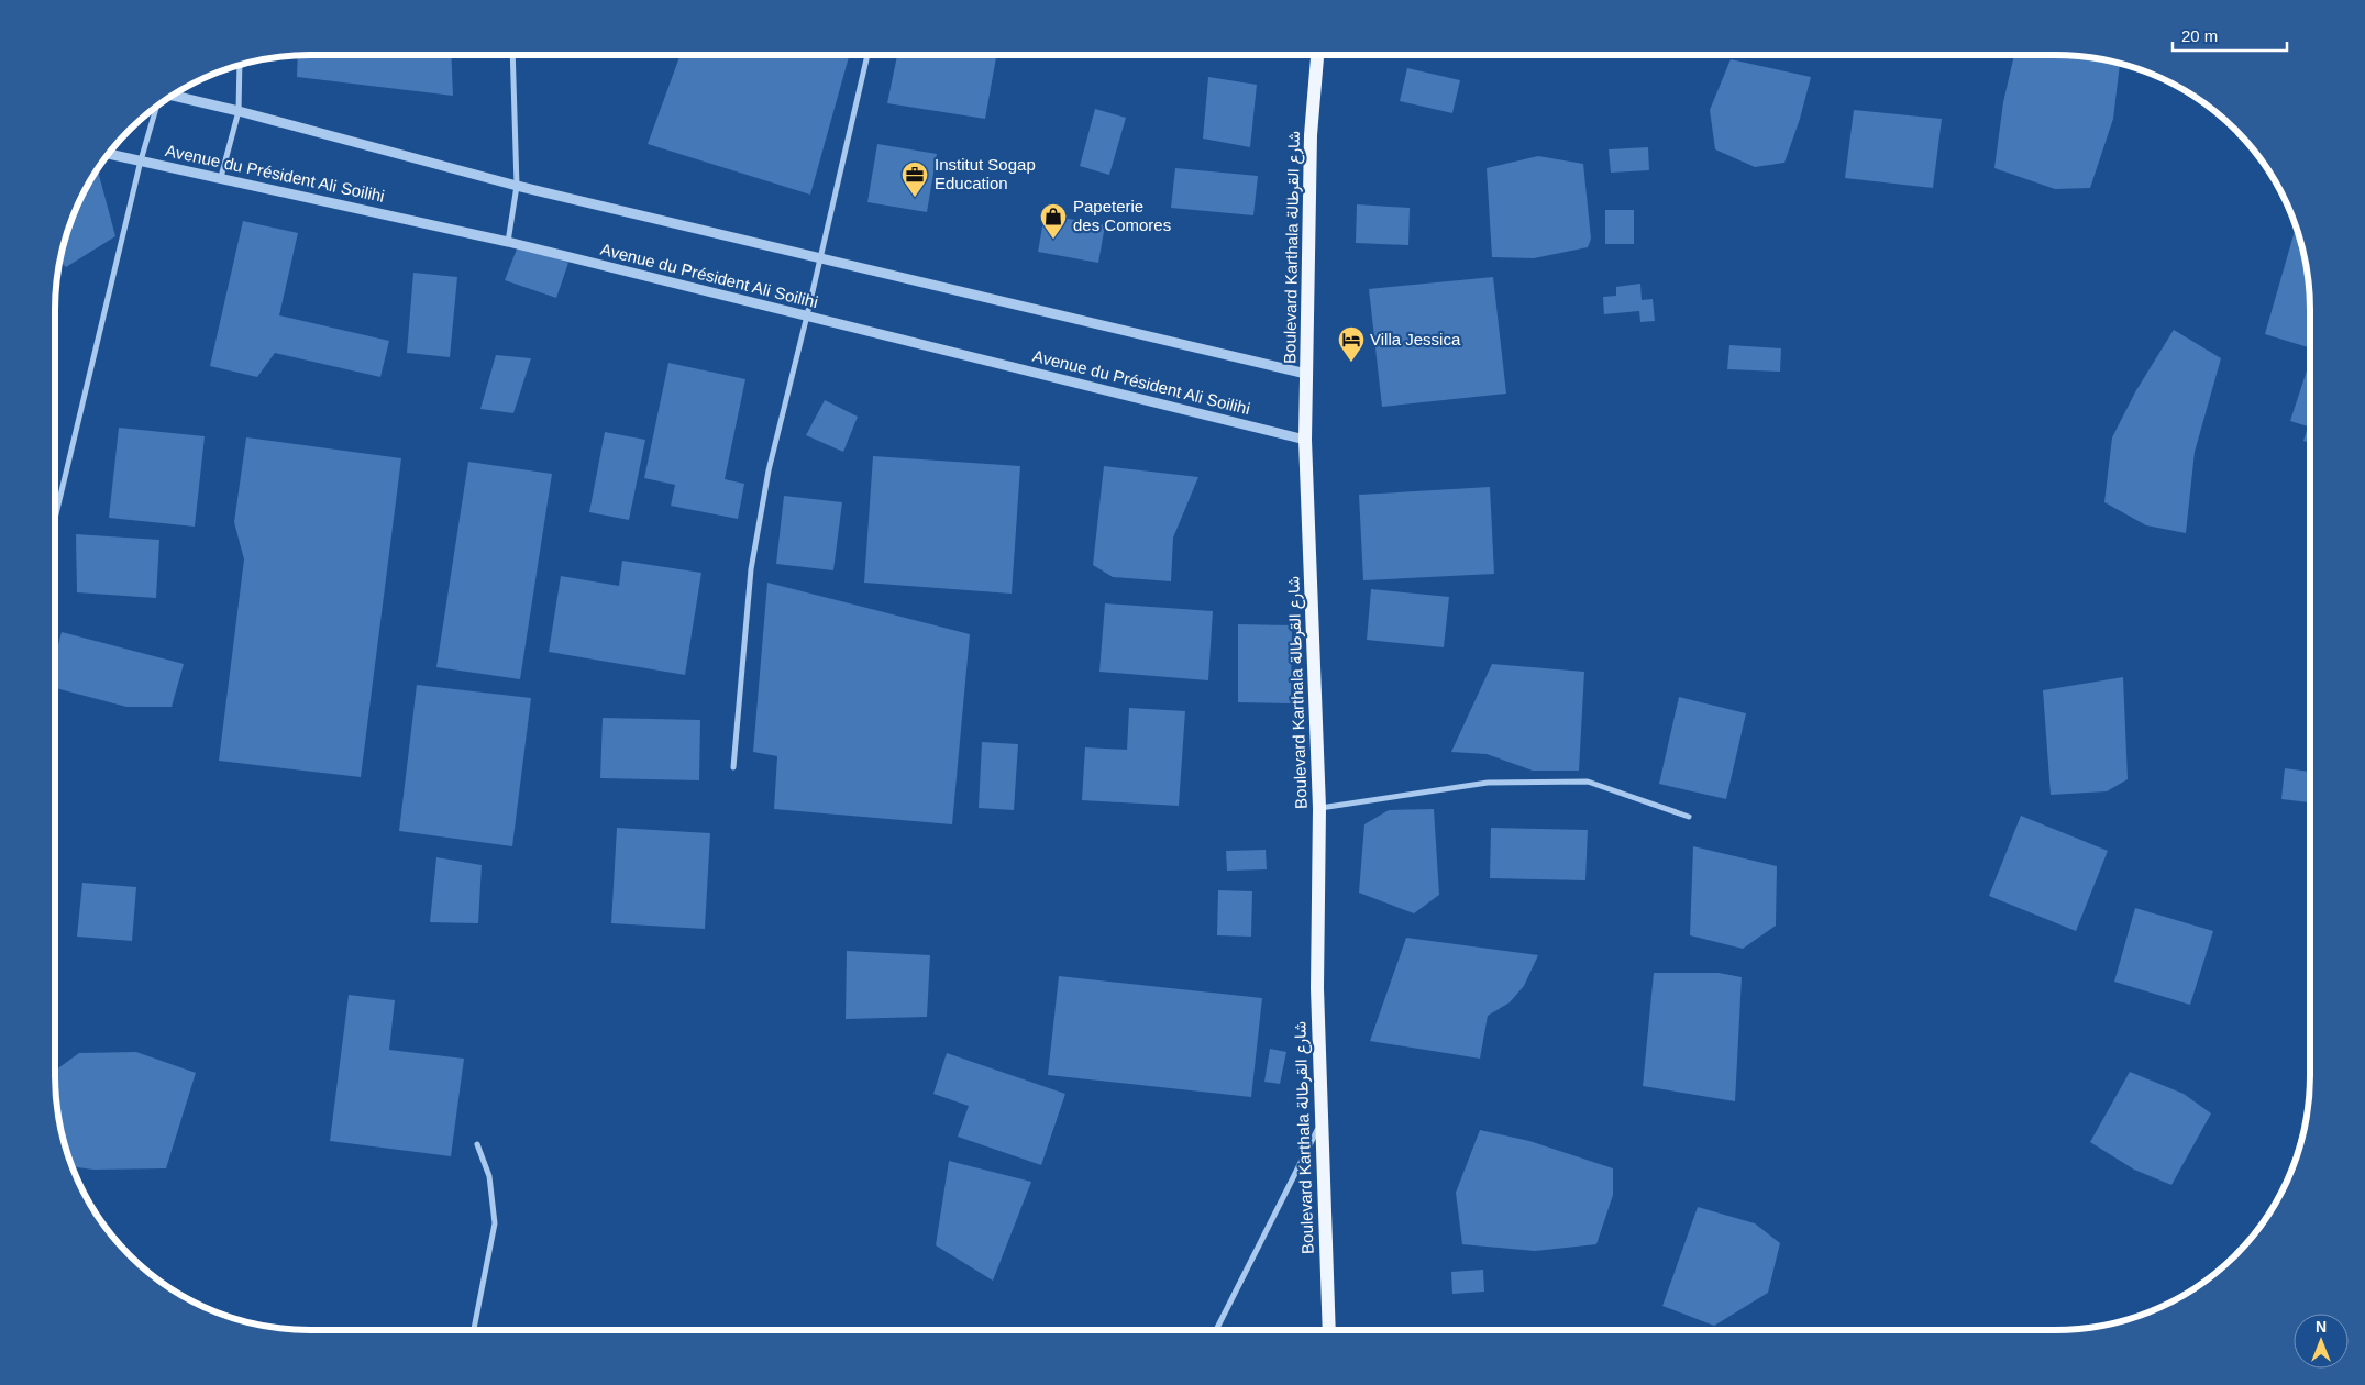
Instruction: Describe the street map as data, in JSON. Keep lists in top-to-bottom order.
{
  "streets": {
    "main road": ["Boulevard Karthala شارع القرطالة"],
    "street": ["Avenue du Président Ali Soilihi"]
  },
  "crossings": [
    ["Avenue du Président Ali Soilihi", "Boulevard Karthala شارع القرطالة"]
  ],
  "places": {
    "office": ["Institut Sogap Education"],
    "shop": ["Papeterie des Comores"],
    "hotel": ["Villa Jessica"]
  },
  "scale_bar": "20 m",
  "north": "top"
}
